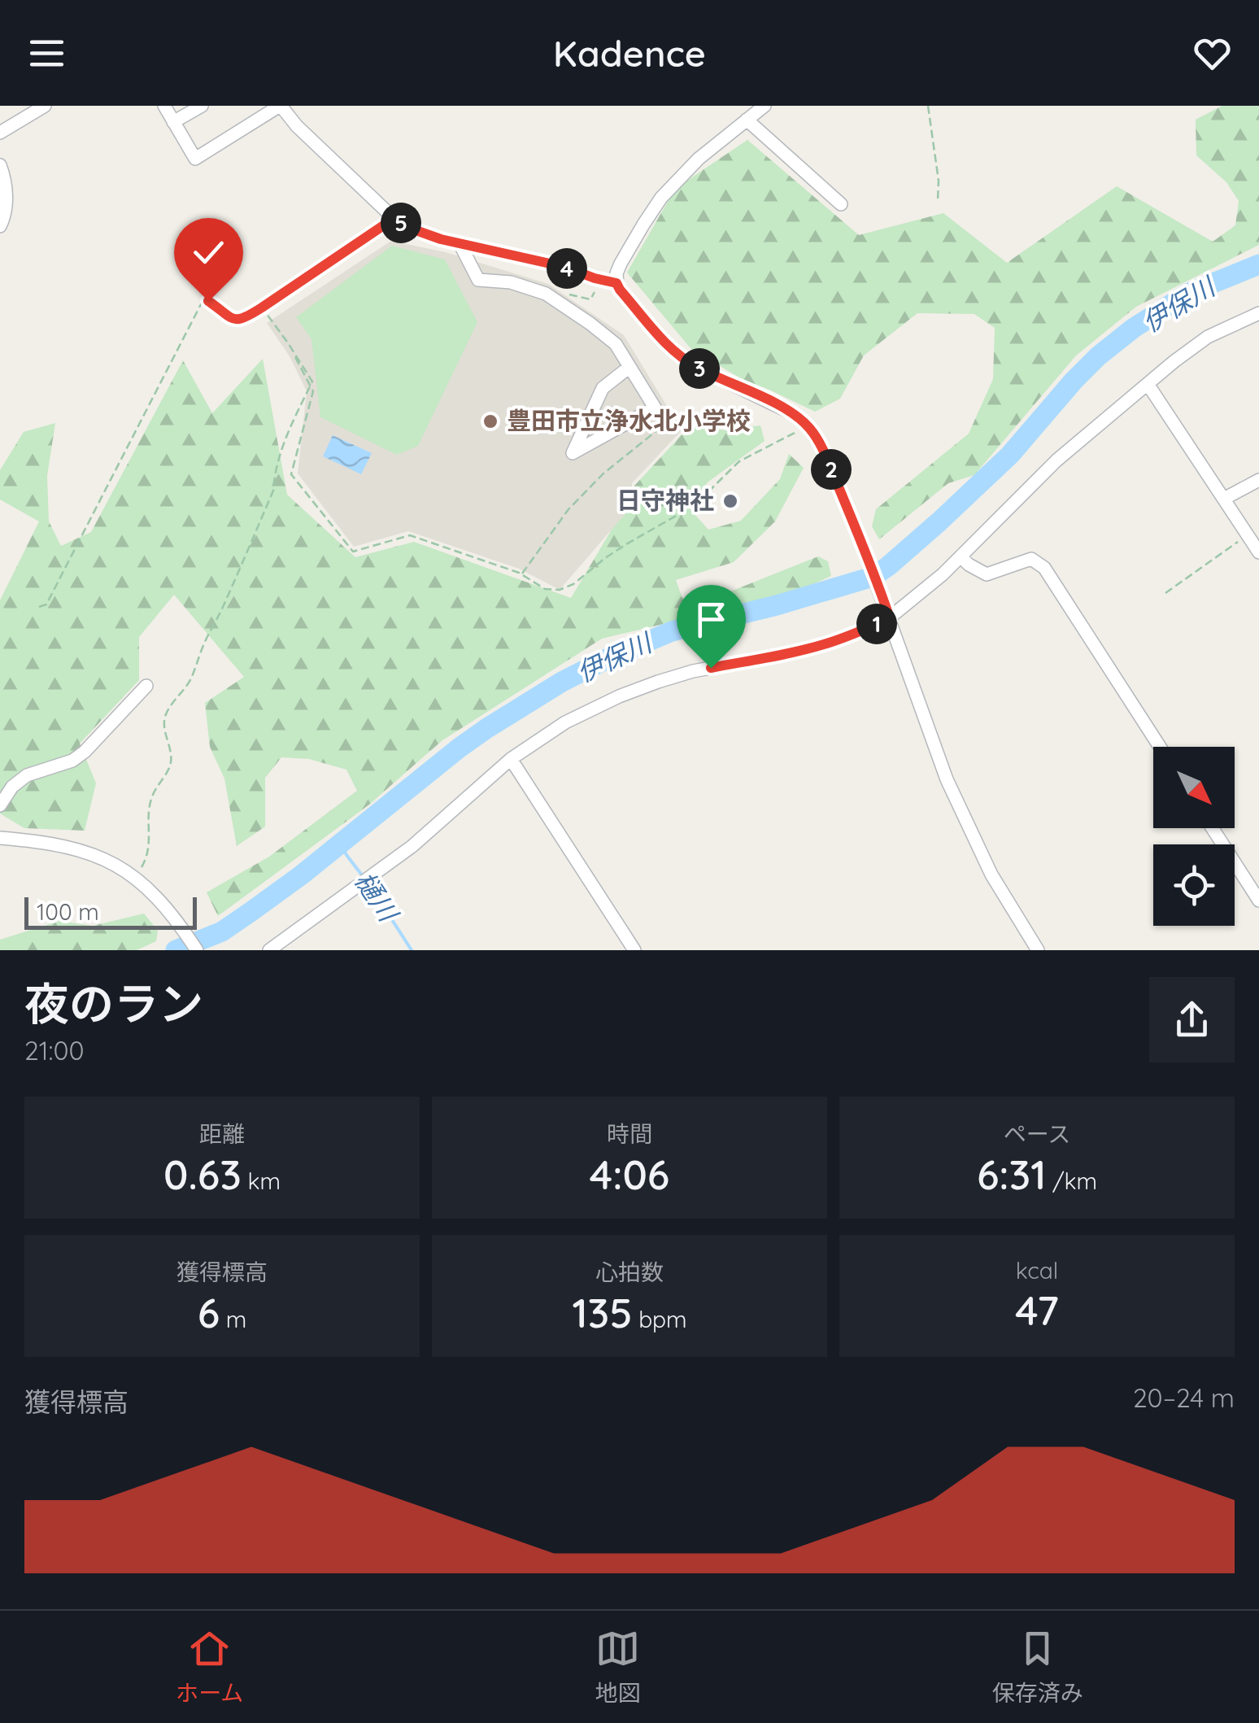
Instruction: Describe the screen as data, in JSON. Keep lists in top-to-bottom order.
{
  "water": ["伊保川", "樋川"],
  "places": ["豊田市立浄水北小学校", "日守神社"],
  "scale_bar": "100 m",
  "north": "bottom right",
  "page": {
    "header": "Kadence",
    "pins": [
      "5",
      "4",
      "3",
      "2",
      "1"
    ],
    "scale": "100 m",
    "heading": ["夜のラン", "21:00"],
    "stats": [
      ["距離", "0.63 km"],
      ["時間", "4:06"],
      ["ペース", "6:31 /km"],
      ["獲得標高", "6 m"],
      ["心拍数", "135 bpm"],
      ["kcal", "47"]
    ],
    "chart": ["獲得標高", "20–24 m"],
    "tabs": ["ホーム", "地図", "保存済み"]
  }
}
